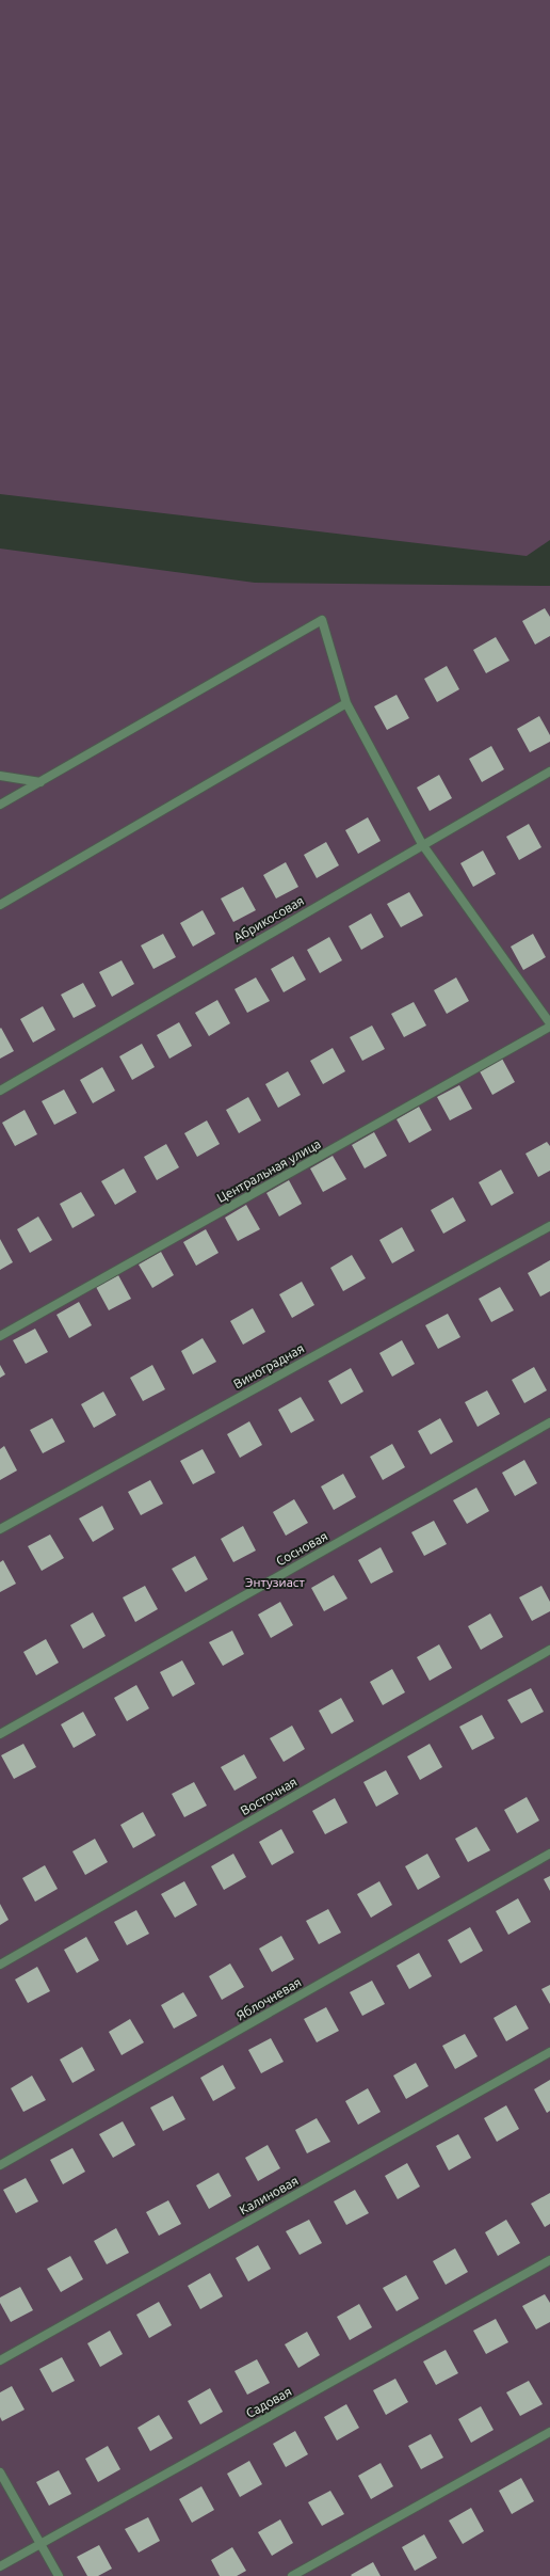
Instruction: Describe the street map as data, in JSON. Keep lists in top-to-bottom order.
{
  "streets": {
    "street": [
      "Абрикосовая",
      "Центральная улица",
      "Виноградная",
      "Сосновая",
      "Восточная",
      "Яблочневая",
      "Калиновая",
      "Садовая"
    ]
  },
  "parks": ["Энтузиаст"]
}
